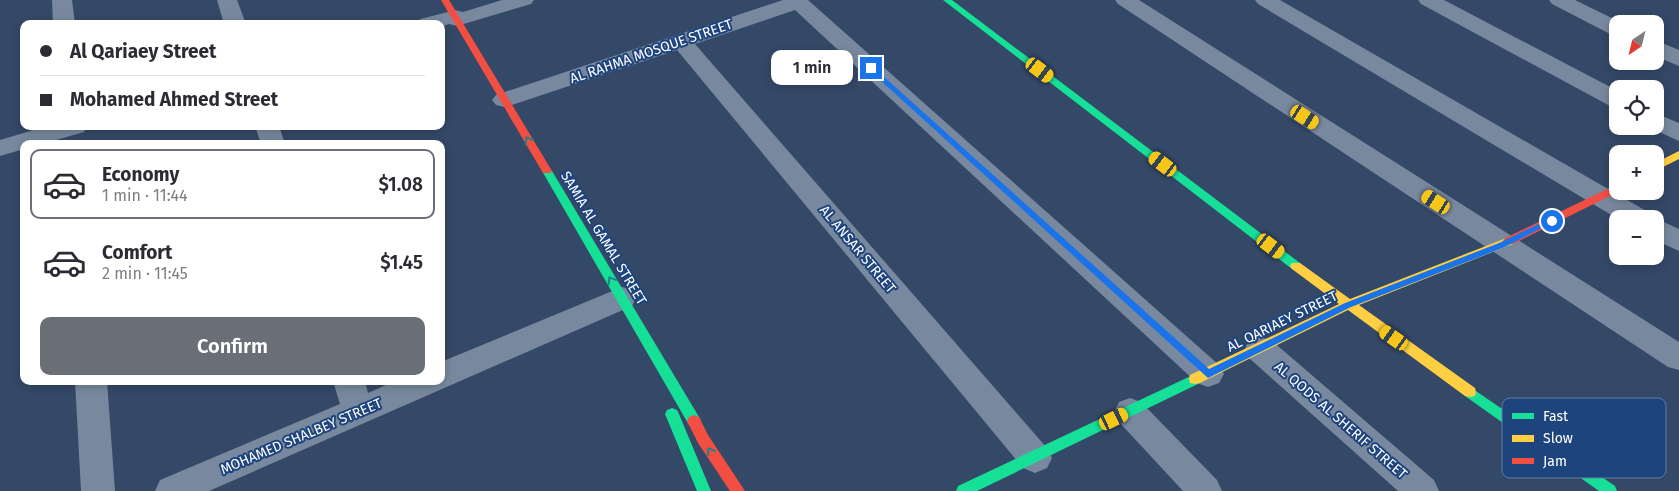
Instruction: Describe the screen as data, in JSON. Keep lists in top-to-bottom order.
{
  "streets": {
    "street": [
      "AL RAHMA MOSQUE STREET",
      "SAMIA AL GAMAL STREET",
      "AL ANSAR STREET",
      "AL QARIAEY STREET",
      "AL QODS AL SHERIF STREET",
      "MOHAMED SHALBEY STREET"
    ]
  },
  "crossings": [
    ["AL RAHMA MOSQUE STREET", "SAMIA AL GAMAL STREET"],
    ["AL RAHMA MOSQUE STREET", "AL ANSAR STREET"],
    ["AL ANSAR STREET", "AL QARIAEY STREET"],
    ["AL QARIAEY STREET", "AL QODS AL SHERIF STREET"]
  ],
  "legend": ["Fast", "Slow", "Jam"],
  "north": "bottom left",
  "page": {
    "map_buttons": ["+", "−"],
    "banner": ["Al Qariaey Street", "Mohamed Ahmed Street"],
    "bubble": "1 min",
    "list": [
      {
        "name": "Economy",
        "note": "1 min · 11:44",
        "value": "$1.08"
      },
      {
        "name": "Comfort",
        "note": "2 min · 11:45",
        "value": "$1.45"
      }
    ],
    "buttons": "Confirm"
  }
}
